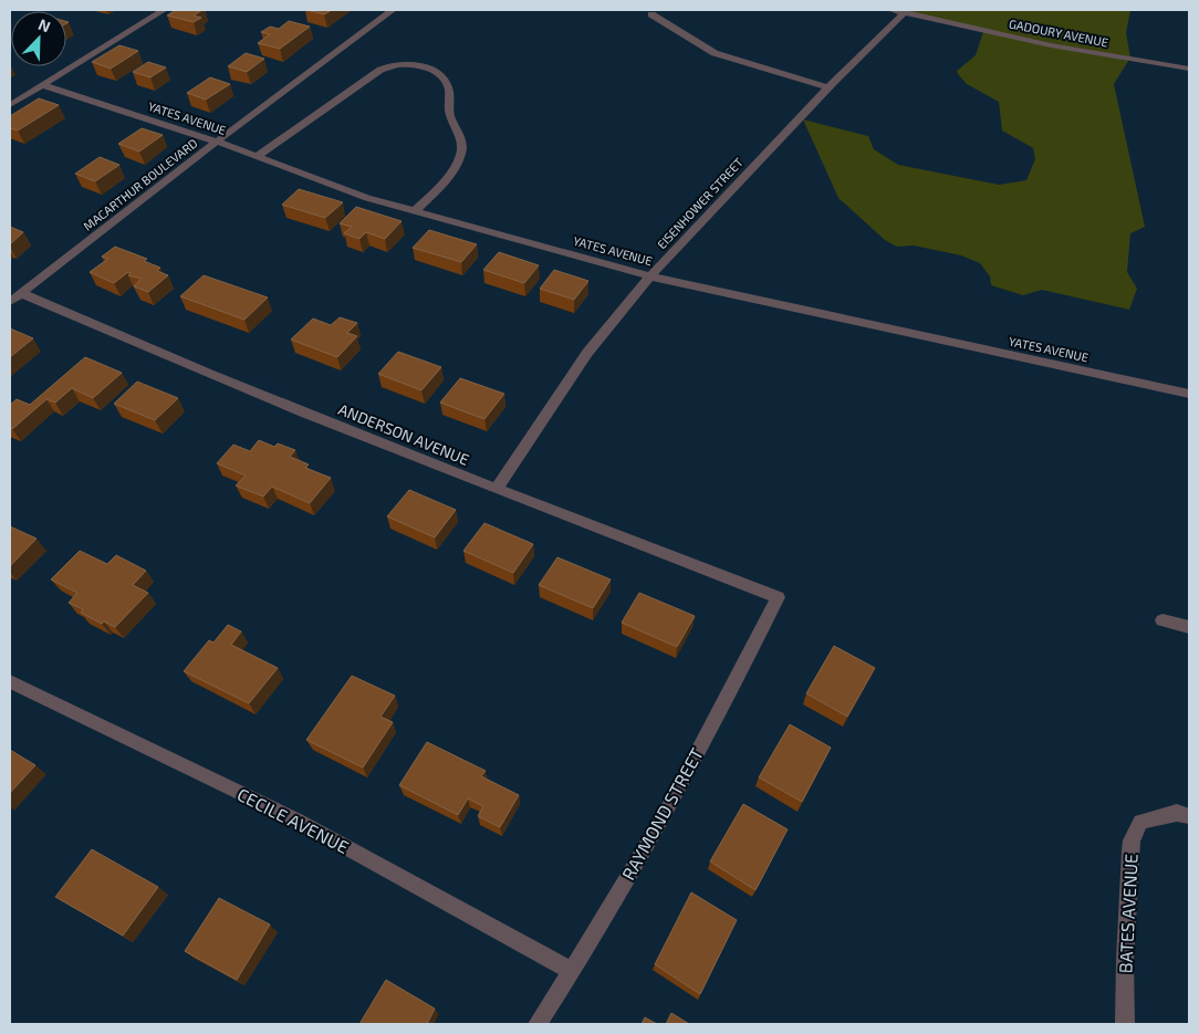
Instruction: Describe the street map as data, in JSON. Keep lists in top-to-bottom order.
{
  "streets": {
    "street": [
      "GADOURY AVENUE",
      "YATES AVENUE",
      "MACARTHUR BOULEVARD",
      "EISENHOWER STREET",
      "ANDERSON AVENUE",
      "RAYMOND STREET",
      "CECILE AVENUE",
      "BATES AVENUE"
    ]
  },
  "crossings": [
    ["GADOURY AVENUE", "EISENHOWER STREET"],
    ["YATES AVENUE", "MACARTHUR BOULEVARD"],
    ["YATES AVENUE", "EISENHOWER STREET"],
    ["MACARTHUR BOULEVARD", "ANDERSON AVENUE"],
    ["EISENHOWER STREET", "ANDERSON AVENUE"],
    ["ANDERSON AVENUE", "RAYMOND STREET"],
    ["RAYMOND STREET", "CECILE AVENUE"]
  ],
  "north": "top right"
}
